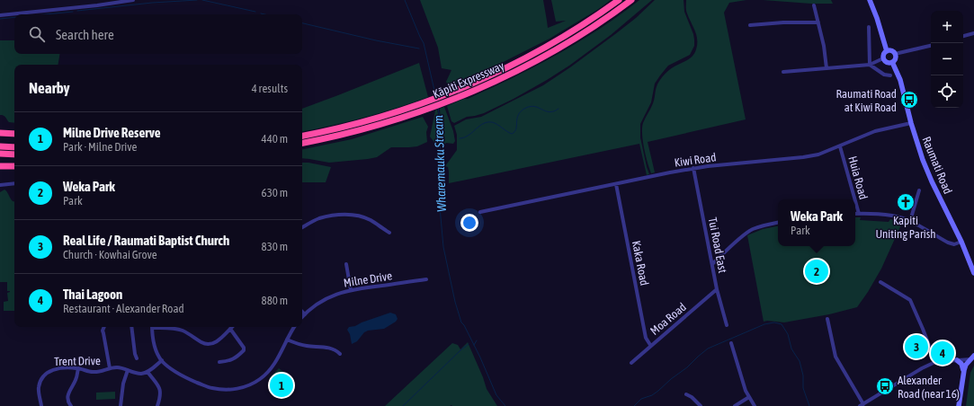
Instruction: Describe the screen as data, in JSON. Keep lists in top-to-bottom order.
{
  "streets": {
    "highway": ["Kāpiti Expressway"],
    "main road": ["Raumati Road"],
    "street": [
      "Kiwi Road",
      "Huia Road",
      "Tui Road East",
      "Kaka Road",
      "Milne Drive",
      "Moa Road",
      "Trent Drive"
    ]
  },
  "crossings": [
    ["Kiwi Road", "Raumati Road"],
    ["Kiwi Road", "Huia Road"],
    ["Kiwi Road", "Tui Road East"],
    ["Kiwi Road", "Kaka Road"],
    ["Tui Road East", "Moa Road"],
    ["Kaka Road", "Moa Road"]
  ],
  "water": ["Wharemauku Stream"],
  "places": {
    "bus stop": ["Raumati Road at Kiwi Road", "Alexander Road (near 16)"],
    "church": ["Kapiti Uniting Parish"]
  },
  "page": {
    "map_buttons": ["+", "−"],
    "search": "Search here",
    "heading": ["Nearby", "4 results"],
    "list": [
      {
        "mark": "1",
        "name": "Milne Drive Reserve",
        "note": "Park · Milne Drive",
        "value": "440 m"
      },
      {
        "mark": "2",
        "name": "Weka Park",
        "note": "Park",
        "value": "630 m"
      },
      {
        "mark": "3",
        "name": "Real Life / Raumati Baptist Church",
        "note": "Church · Kowhai Grove",
        "value": "830 m"
      },
      {
        "mark": "4",
        "name": "Thai Lagoon",
        "note": "Restaurant · Alexander Road",
        "value": "880 m"
      }
    ],
    "popup": ["Weka Park", "Park"],
    "pins": [
      "2",
      "3",
      "4",
      "1"
    ]
  }
}
